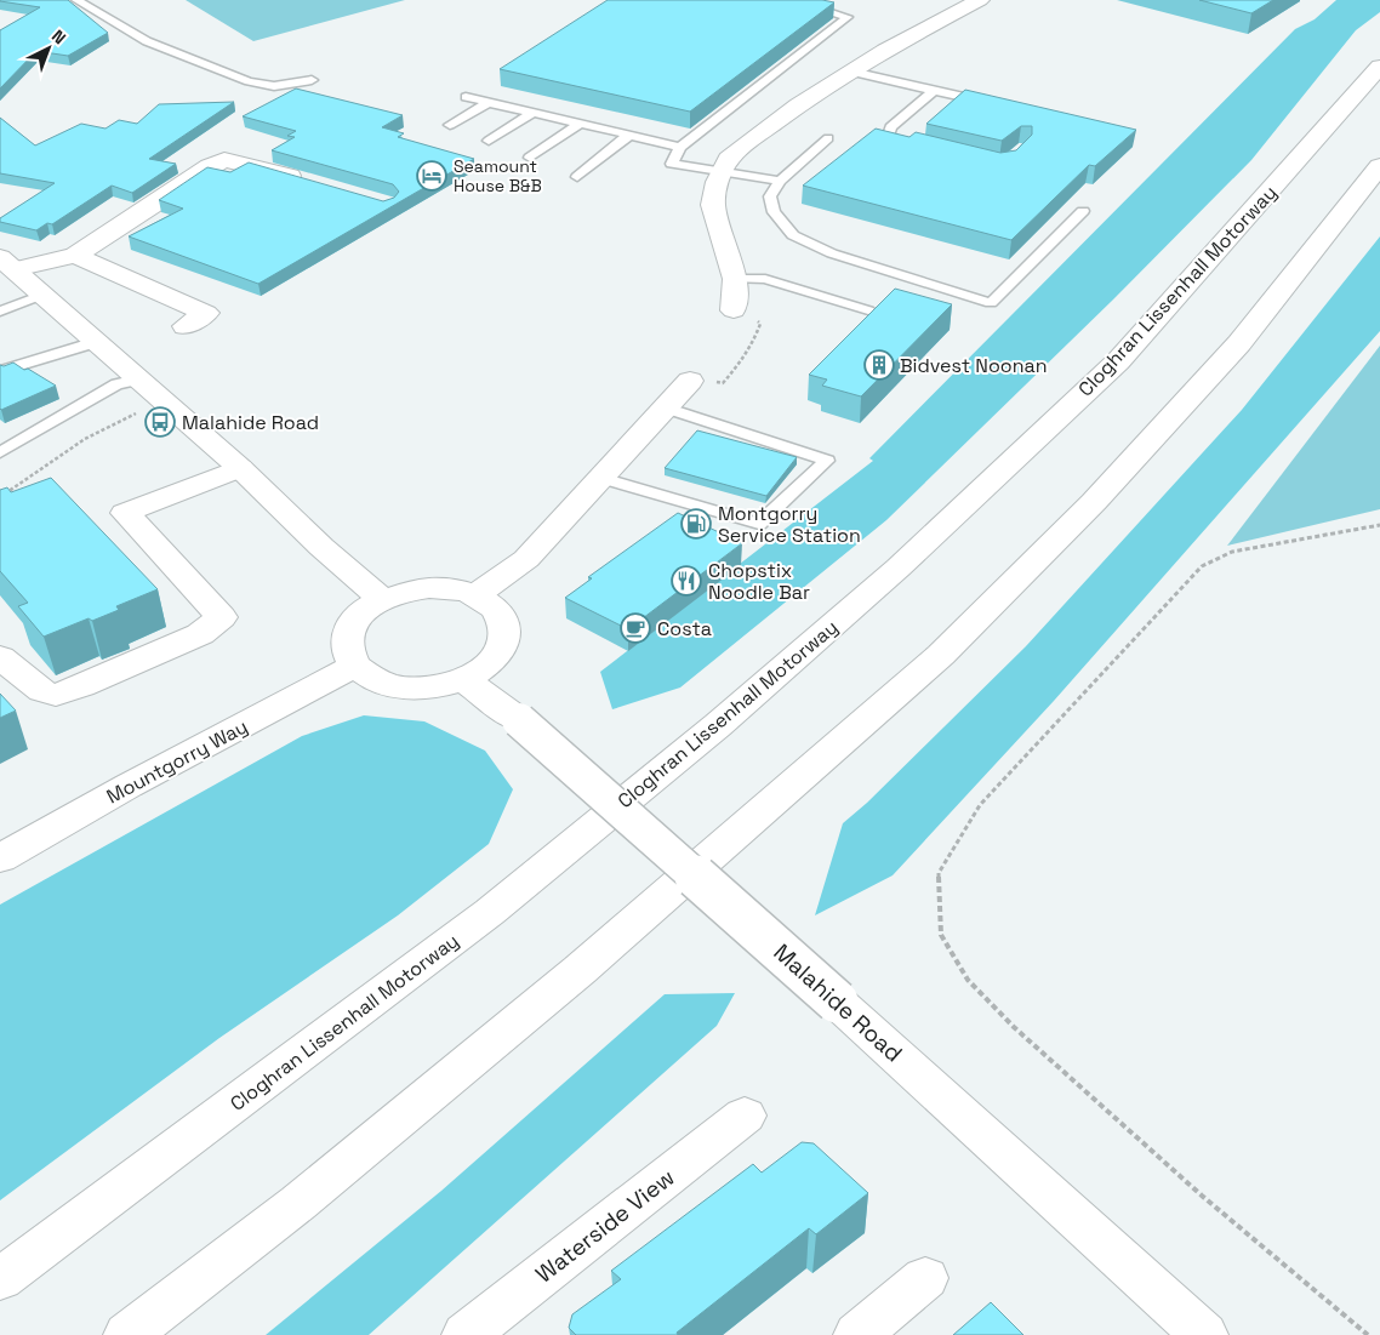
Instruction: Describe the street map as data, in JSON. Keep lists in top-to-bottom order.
{
  "streets": {
    "main road": [
      "Cloghran Lissenhall Motorway",
      "Mountgorry Way",
      "Malahide Road",
      "Waterside View"
    ]
  },
  "crossings": [
    ["Mountgorry Way", "Malahide Road"]
  ],
  "places": {
    "hotel": ["Seamount House B&B"],
    "building": ["Bidvest Noonan"],
    "bus stop": ["Malahide Road"],
    "fuel station": ["Montgorry Service Station"],
    "restaurant": ["Chopstix Noodle Bar"],
    "cafe": ["Costa"]
  },
  "north": "top right"
}
